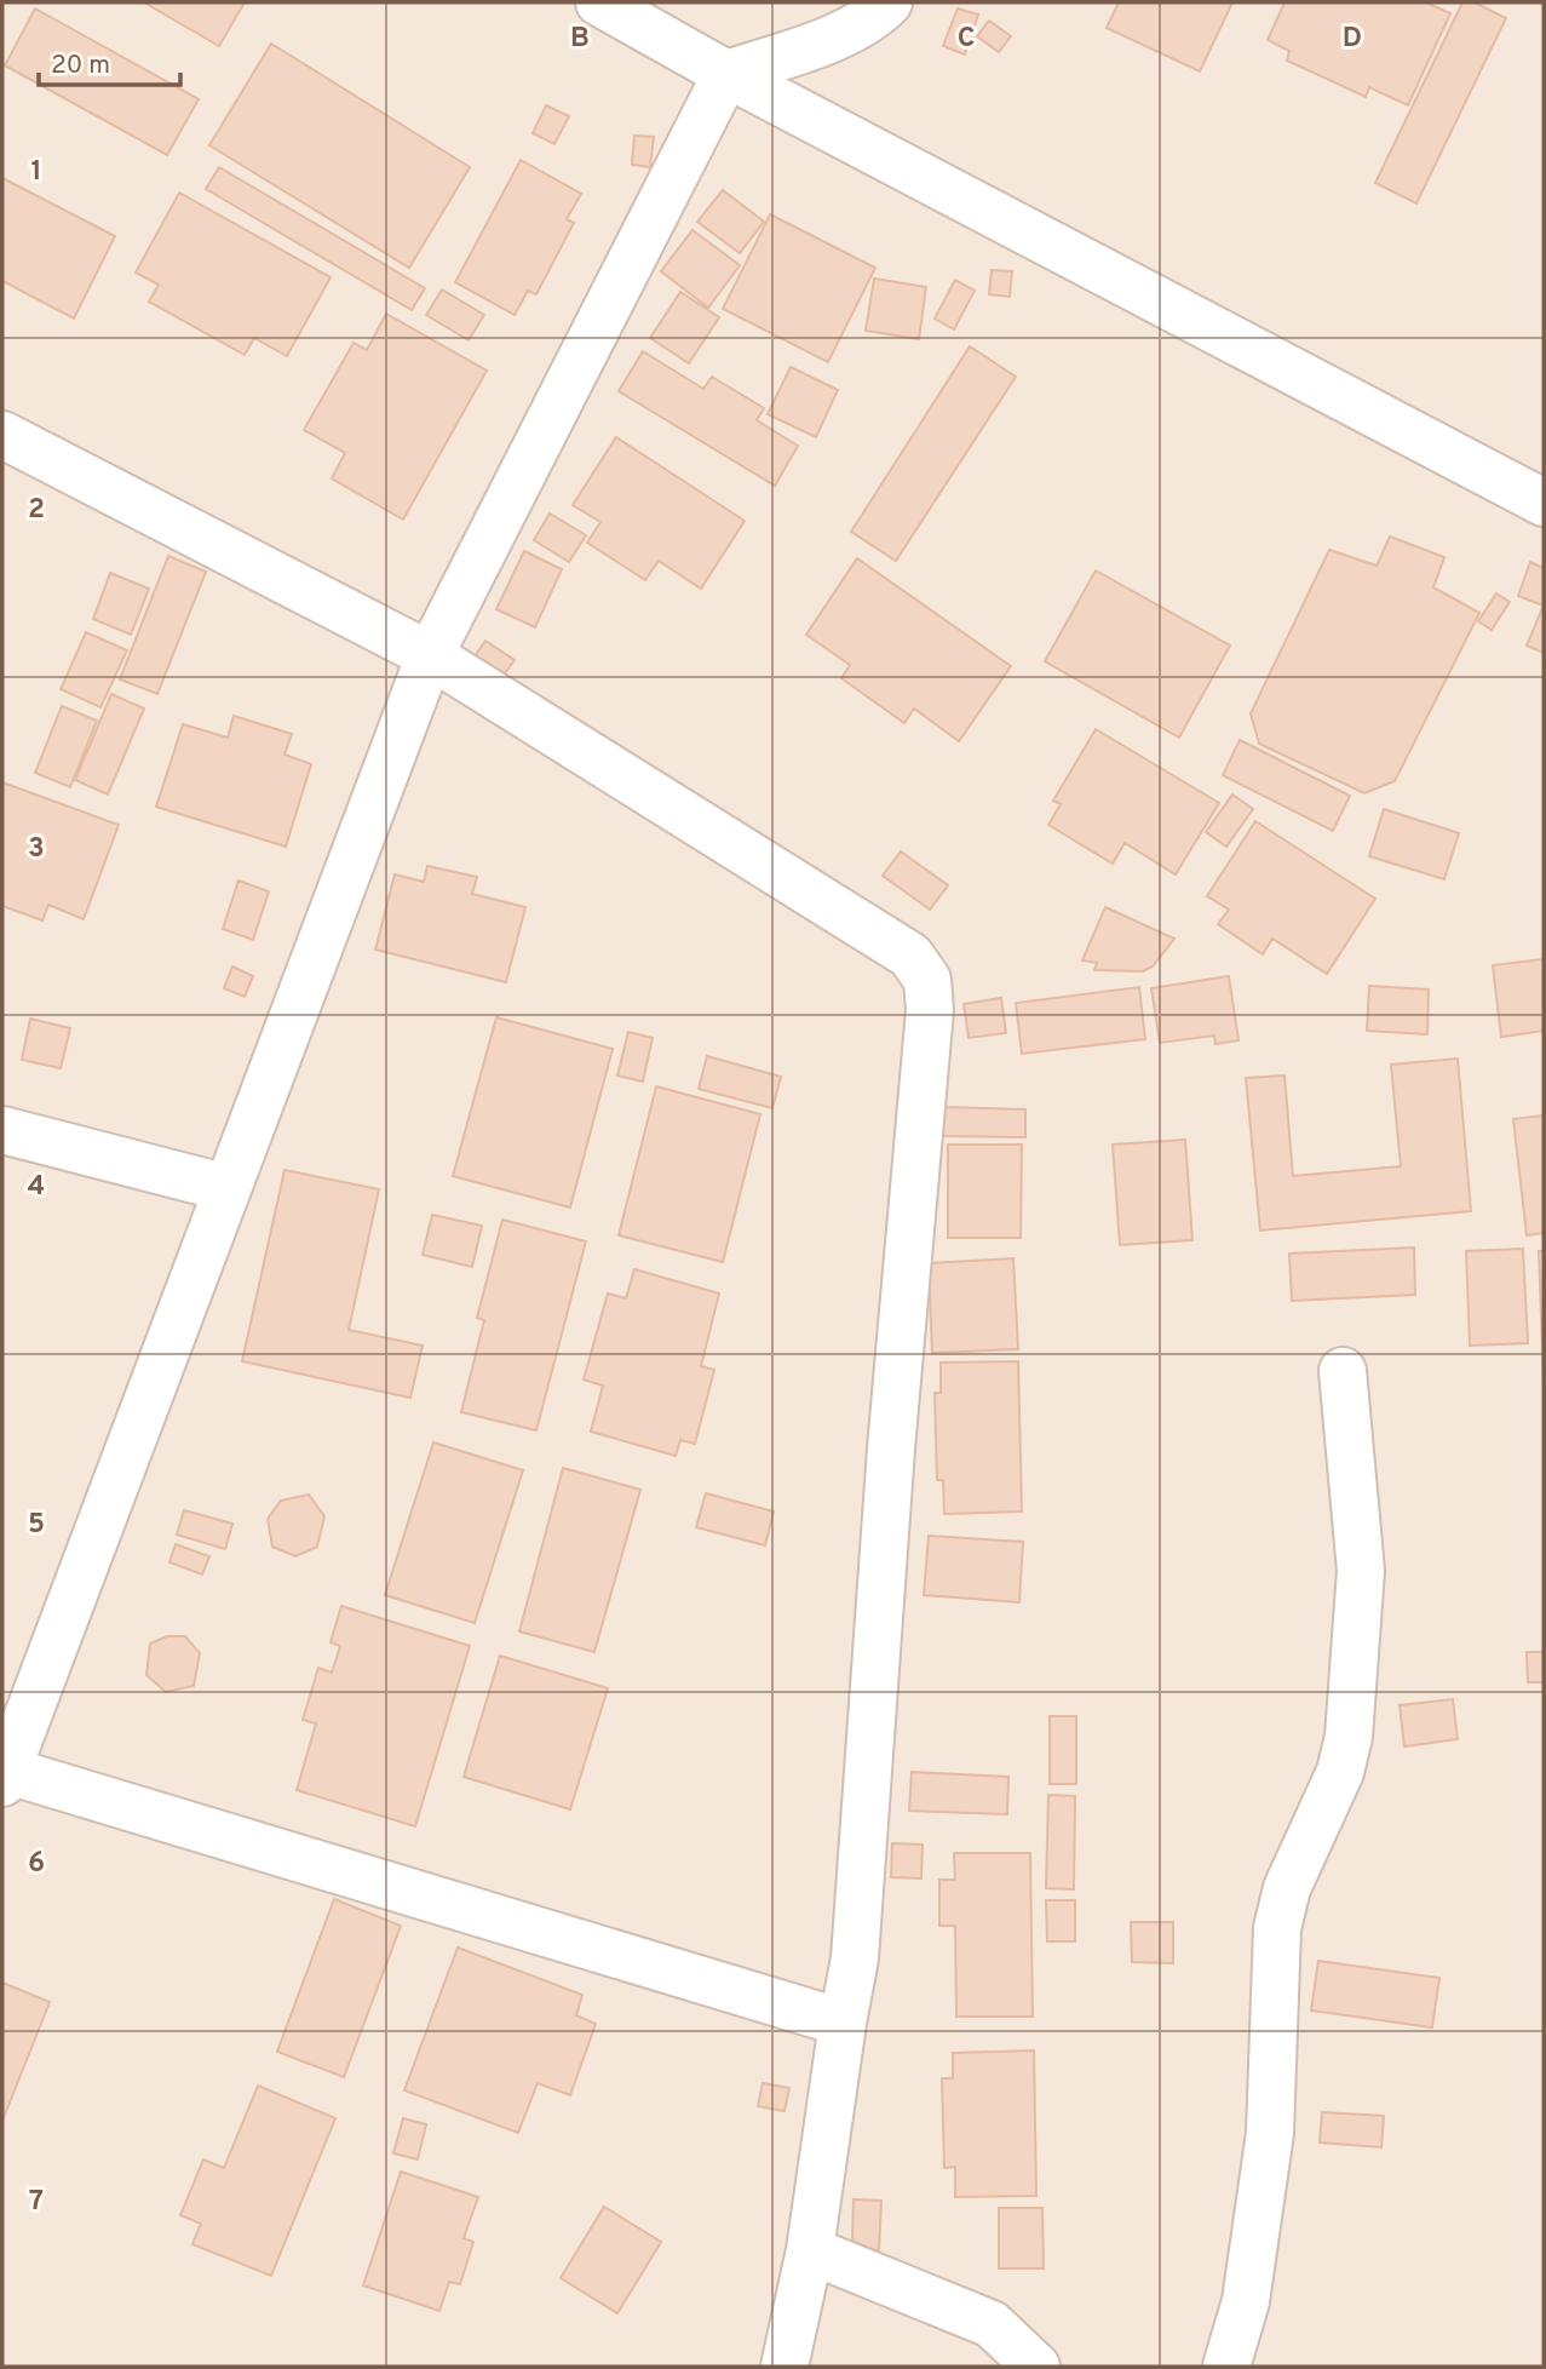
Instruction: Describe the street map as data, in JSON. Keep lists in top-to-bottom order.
{
  "scale_bar": "20 m",
  "grid": {
    "columns": ["B", "C", "D"],
    "rows": [
      "1",
      "2",
      "3",
      "4",
      "5",
      "6",
      "7"
    ]
  }
}
